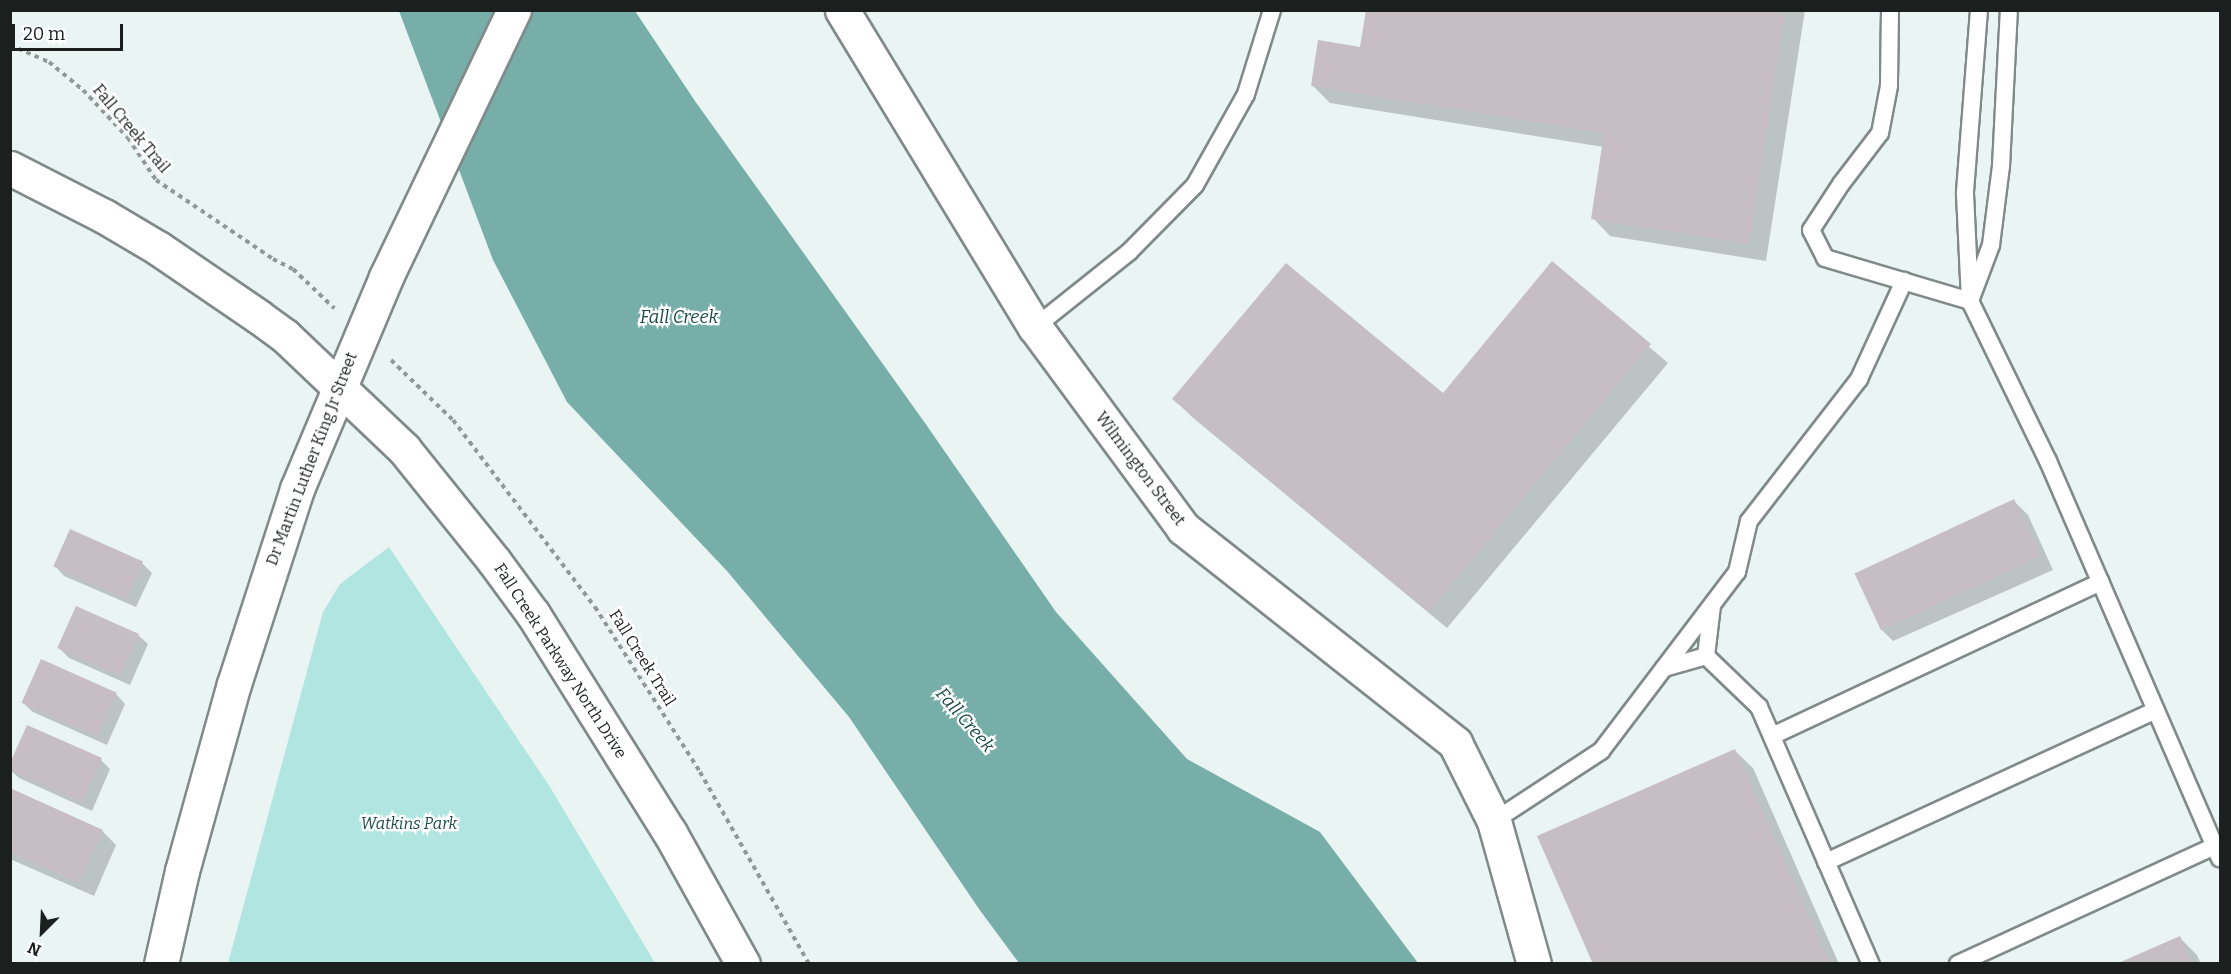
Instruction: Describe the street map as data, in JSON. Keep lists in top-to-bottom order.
{
  "streets": {
    "street": ["Dr Martin Luther King Jr Street", "Wilmington Street", "Fall Creek Parkway North Drive"],
    "path": ["Fall Creek Trail"]
  },
  "crossings": [
    ["Dr Martin Luther King Jr Street", "Fall Creek Parkway North Drive"]
  ],
  "water": ["Fall Creek"],
  "parks": ["Watkins Park"],
  "scale_bar": "20 m",
  "north": "bottom left"
}
